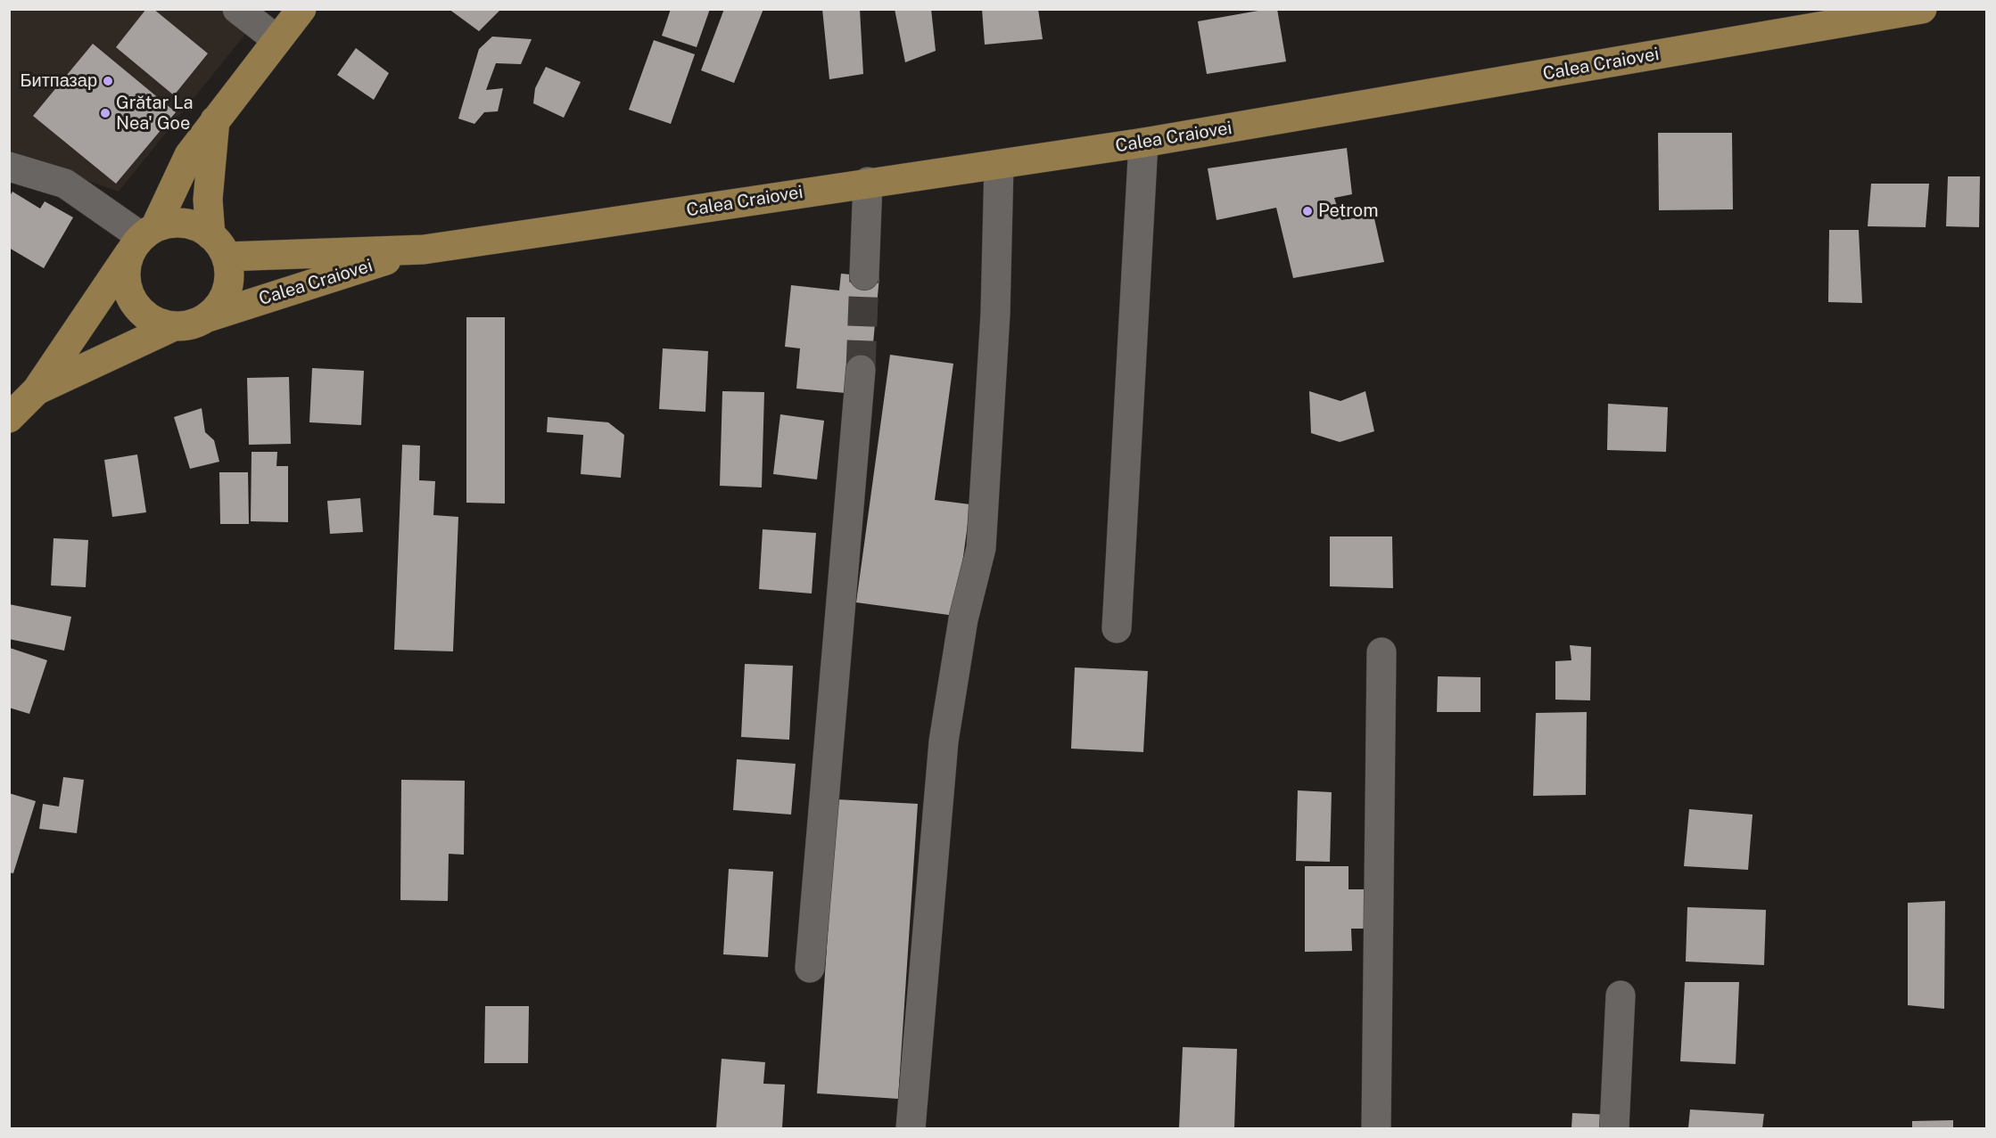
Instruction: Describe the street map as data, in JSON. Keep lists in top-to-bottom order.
{
  "streets": {
    "main road": ["Calea Craiovei"]
  },
  "places": ["Битпазар", "Grătar La Nea' Goe", "Petrom"]
}
